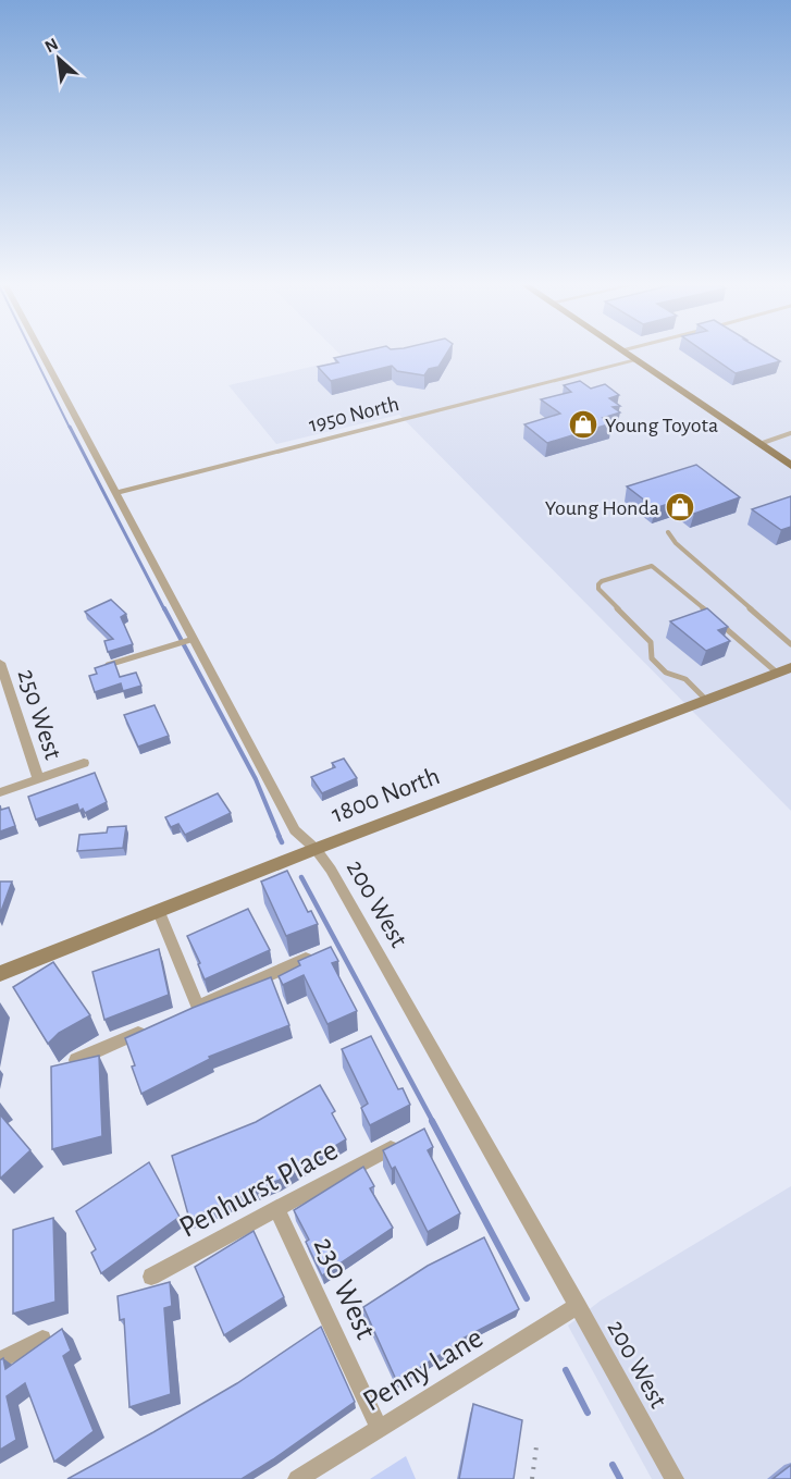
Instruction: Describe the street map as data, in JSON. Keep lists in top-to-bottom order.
{
  "streets": {
    "street": [
      "1950 North",
      "250 West",
      "1800 North",
      "200 West",
      "Penhurst Place",
      "230 West",
      "Penny Lane"
    ]
  },
  "crossings": [
    ["1950 North", "200 West"],
    ["1800 North", "200 West"],
    ["200 West", "Penny Lane"],
    ["Penhurst Place", "230 West"],
    ["230 West", "Penny Lane"]
  ],
  "places": {
    "shop": ["Young Toyota", "Young Honda"]
  },
  "north": "top left"
}
